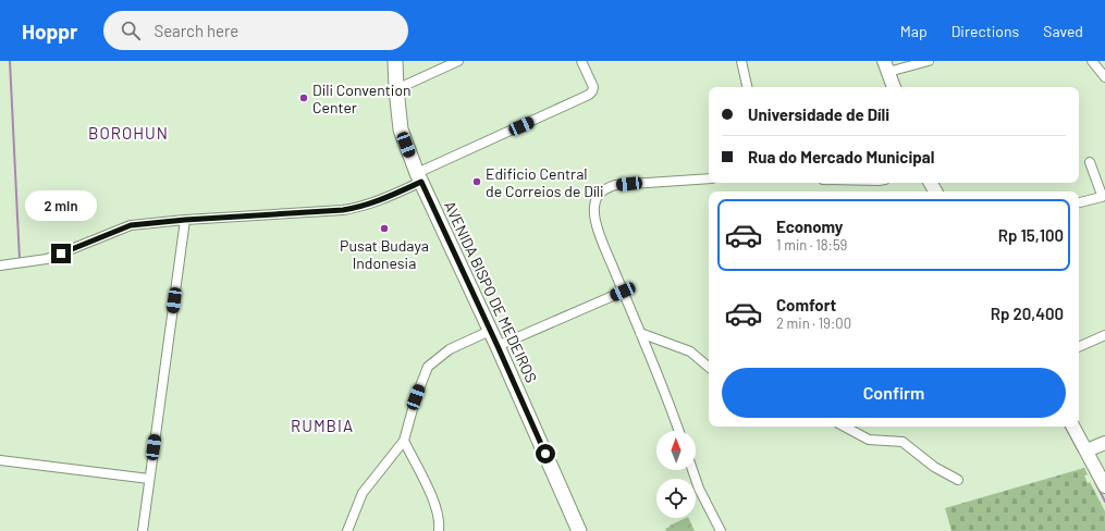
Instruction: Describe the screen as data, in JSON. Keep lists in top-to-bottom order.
{
  "streets": {
    "main road": ["AVENIDA BISPO DE MEDEIROS"]
  },
  "districts": ["BOROHUN", "RUMBIA"],
  "places": ["Dili Convention Center", "Edificio Central de Correios de Díli", "Pusat Budaya Indonesia"],
  "north": "top",
  "page": {
    "header": "Hoppr",
    "search": "Search here",
    "nav": ["Map", "Directions", "Saved"],
    "banner": ["Universidade de Díli", "Rua do Mercado Municipal"],
    "bubble": "2 min",
    "list": [
      {
        "name": "Economy",
        "note": "1 min · 18:59",
        "value": "Rp 15,100"
      },
      {
        "name": "Comfort",
        "note": "2 min · 19:00",
        "value": "Rp 20,400"
      }
    ],
    "buttons": "Confirm"
  }
}
